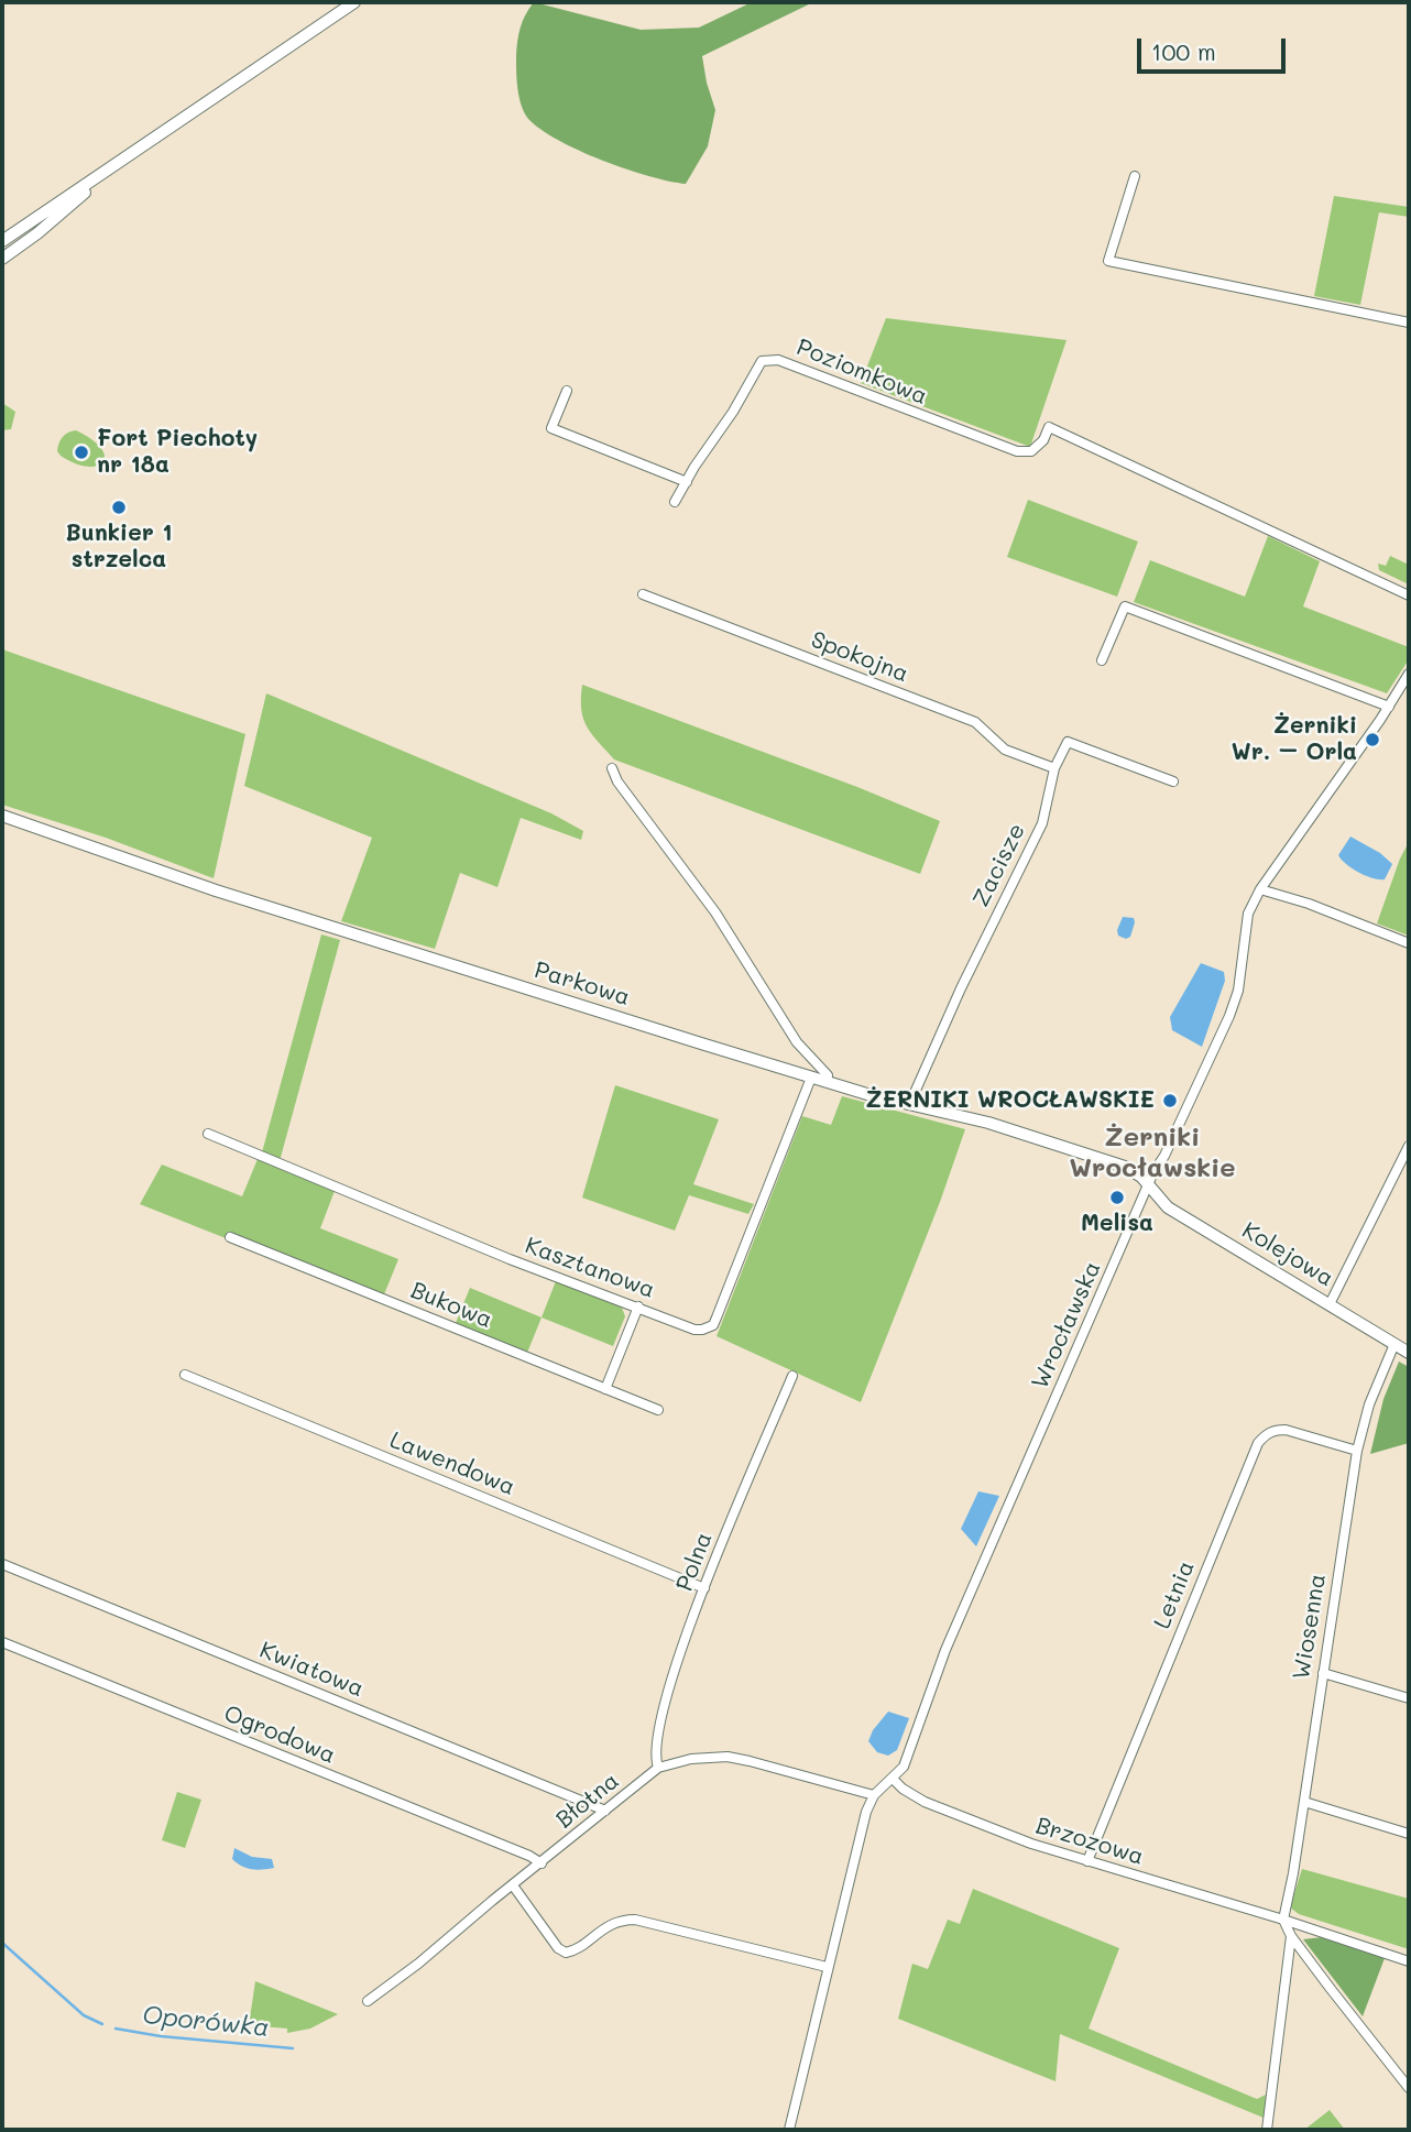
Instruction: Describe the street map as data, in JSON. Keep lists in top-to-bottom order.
{
  "streets": {
    "street": [
      "Poziomkowa",
      "Spokojna",
      "Zacisze",
      "Parkowa",
      "Kolejowa",
      "Kasztanowa",
      "Bukowa",
      "Wrocławska",
      "Lawendowa",
      "Polna",
      "Letnia",
      "Wiosenna",
      "Kwiatowa",
      "Ogrodowa",
      "Błotna",
      "Brzozowa"
    ]
  },
  "crossings": [
    ["Spokojna", "Zacisze"],
    ["Zacisze", "Parkowa"],
    ["Parkowa", "Kolejowa"],
    ["Parkowa", "Kasztanowa"],
    ["Parkowa", "Wrocławska"],
    ["Kolejowa", "Wrocławska"],
    ["Kolejowa", "Wiosenna"],
    ["Wrocławska", "Błotna"],
    ["Wrocławska", "Brzozowa"],
    ["Lawendowa", "Polna"],
    ["Polna", "Błotna"],
    ["Letnia", "Wiosenna"],
    ["Letnia", "Brzozowa"],
    ["Wiosenna", "Brzozowa"],
    ["Kwiatowa", "Błotna"],
    ["Ogrodowa", "Błotna"]
  ],
  "districts": ["Żerniki Wrocławskie"],
  "water": ["Oporówka"],
  "places": [
    "Fort Piechoty nr 18a",
    "Bunkier 1 strzelca",
    "Żerniki Wr. – Orla",
    "ŻERNIKI WROCŁAWSKIE",
    "Melisa"
  ],
  "scale_bar": "100 m"
}
